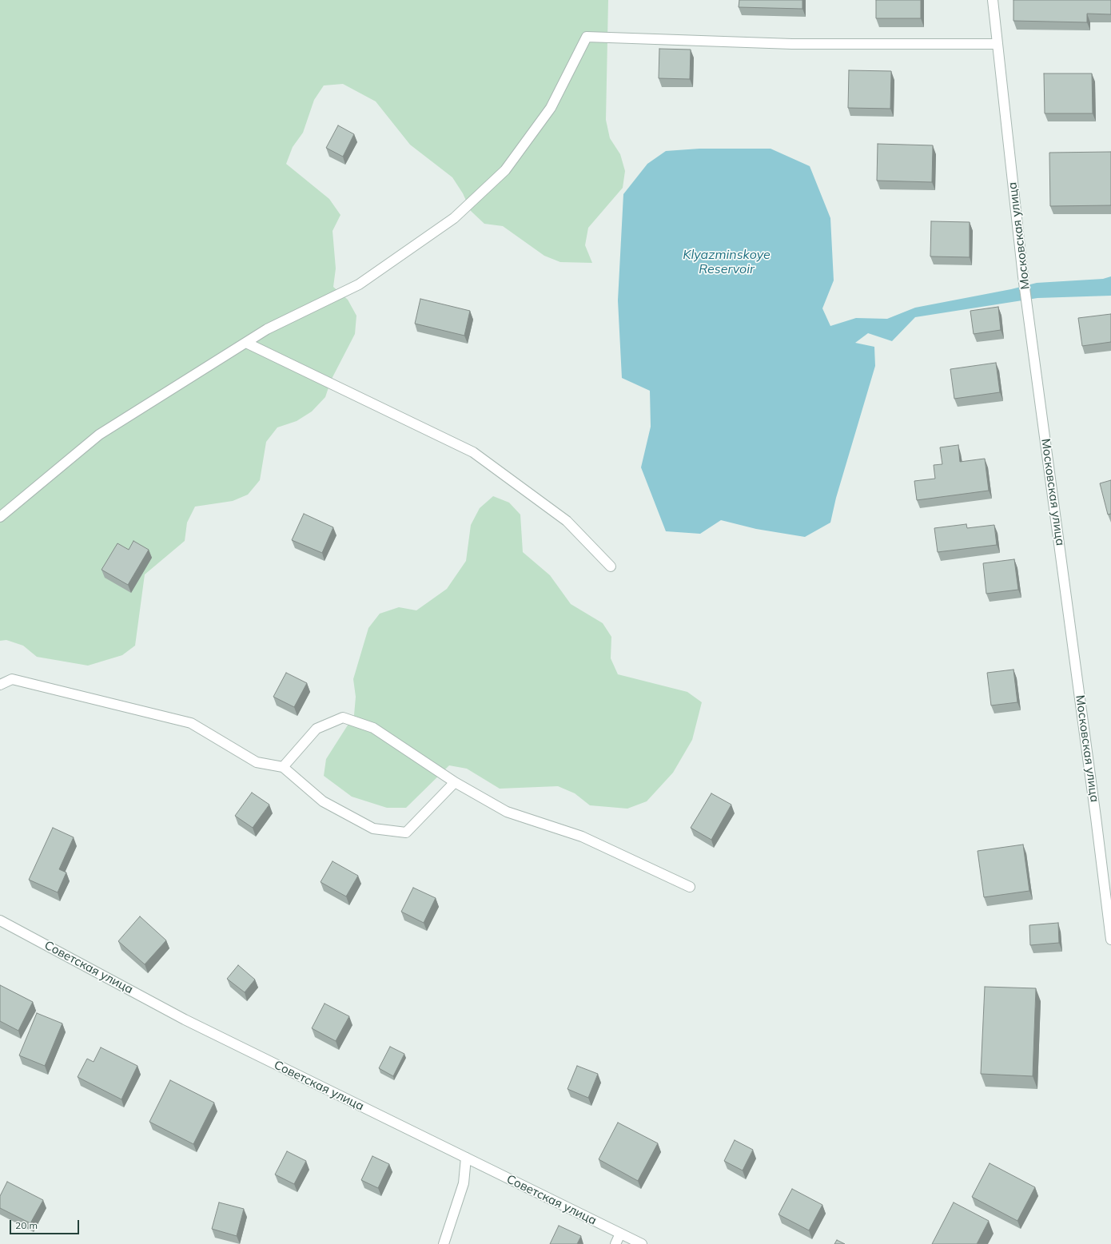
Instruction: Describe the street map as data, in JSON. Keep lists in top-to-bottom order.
{
  "streets": {
    "street": ["Московская улица", "Советская улица"]
  },
  "water": ["Klyazminskoye Reservoir"],
  "scale_bar": "20 m"
}
